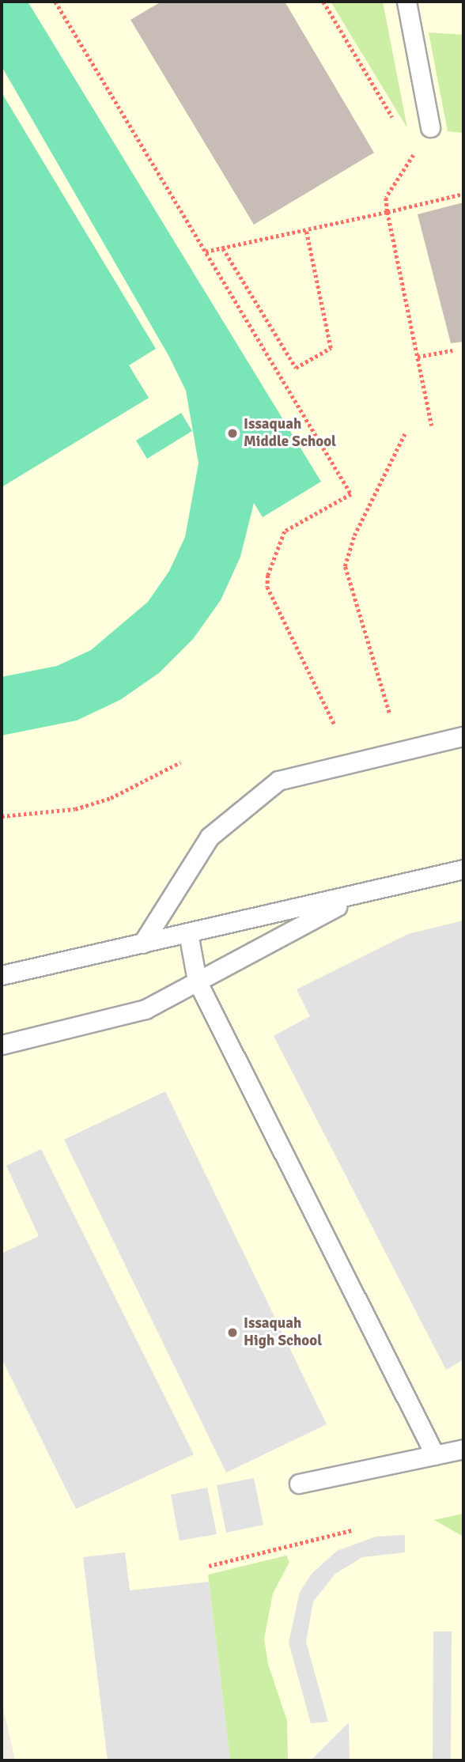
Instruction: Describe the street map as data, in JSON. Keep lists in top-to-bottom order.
{
  "places": ["Issaquah Middle School", "Issaquah High School"]
}
